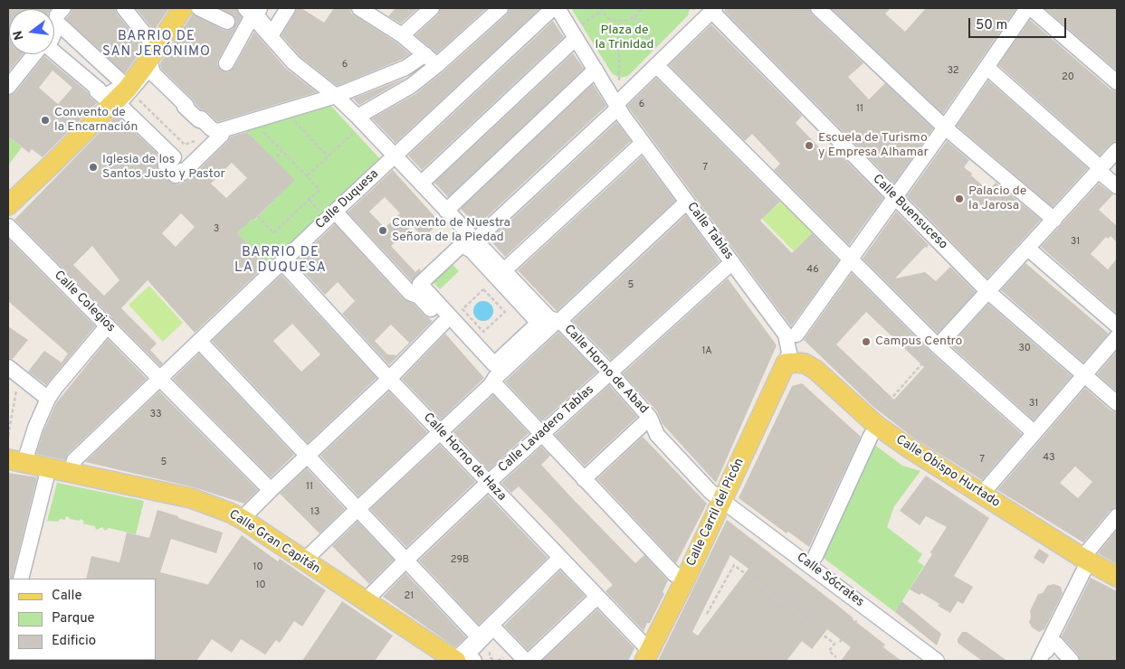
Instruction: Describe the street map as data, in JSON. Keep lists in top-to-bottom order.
{
  "streets": {
    "main road": ["Calle Obispo Hurtado", "Calle Carril del Picón", "Calle Gran Capitán"],
    "street": [
      "Calle Duquesa",
      "Calle Buensuceso",
      "Calle Tablas",
      "Calle Colegios",
      "Calle Horno de Abad",
      "Calle Lavadero Tablas",
      "Calle Horno de Haza",
      "Calle Sócrates"
    ]
  },
  "crossings": [
    ["Calle Duquesa", "Calle Colegios"],
    ["Calle Duquesa", "Calle Horno de Abad"],
    ["Calle Duquesa", "Calle Horno de Haza"],
    ["Calle Duquesa", "Calle Gran Capitán"],
    ["Calle Tablas", "Calle Lavadero Tablas"],
    ["Calle Tablas", "Calle Obispo Hurtado"],
    ["Calle Tablas", "Calle Carril del Picón"],
    ["Calle Horno de Abad", "Calle Lavadero Tablas"],
    ["Calle Horno de Abad", "Calle Carril del Picón"],
    ["Calle Horno de Abad", "Calle Sócrates"],
    ["Calle Lavadero Tablas", "Calle Horno de Haza"],
    ["Calle Lavadero Tablas", "Calle Gran Capitán"],
    ["Calle Horno de Haza", "Calle Carril del Picón"],
    ["Calle Obispo Hurtado", "Calle Carril del Picón"],
    ["Calle Carril del Picón", "Calle Sócrates"]
  ],
  "districts": ["BARRIO DE SAN JERÓNIMO", "BARRIO DE LA DUQUESA"],
  "parks": ["Plaza de la Trinidad"],
  "places": [
    "Convento de la Encarnación",
    "Escuela de Turismo y Empresa Alhamar",
    "Iglesia de los Santos Justo y Pastor",
    "Palacio de la Jarosa",
    "Convento de Nuestra Señora de la Piedad",
    "Campus Centro"
  ],
  "house_numbers": [
    "6",
    "32",
    "20",
    "6",
    "11",
    "7",
    "3",
    "31",
    "46",
    "5",
    "30",
    "1A",
    "31",
    "33",
    "43",
    "7",
    "5",
    "11",
    "13",
    "29B",
    "10",
    "10",
    "21"
  ],
  "legend": ["Calle", "Parque", "Edificio"],
  "scale_bar": "50 m",
  "north": "left"
}
